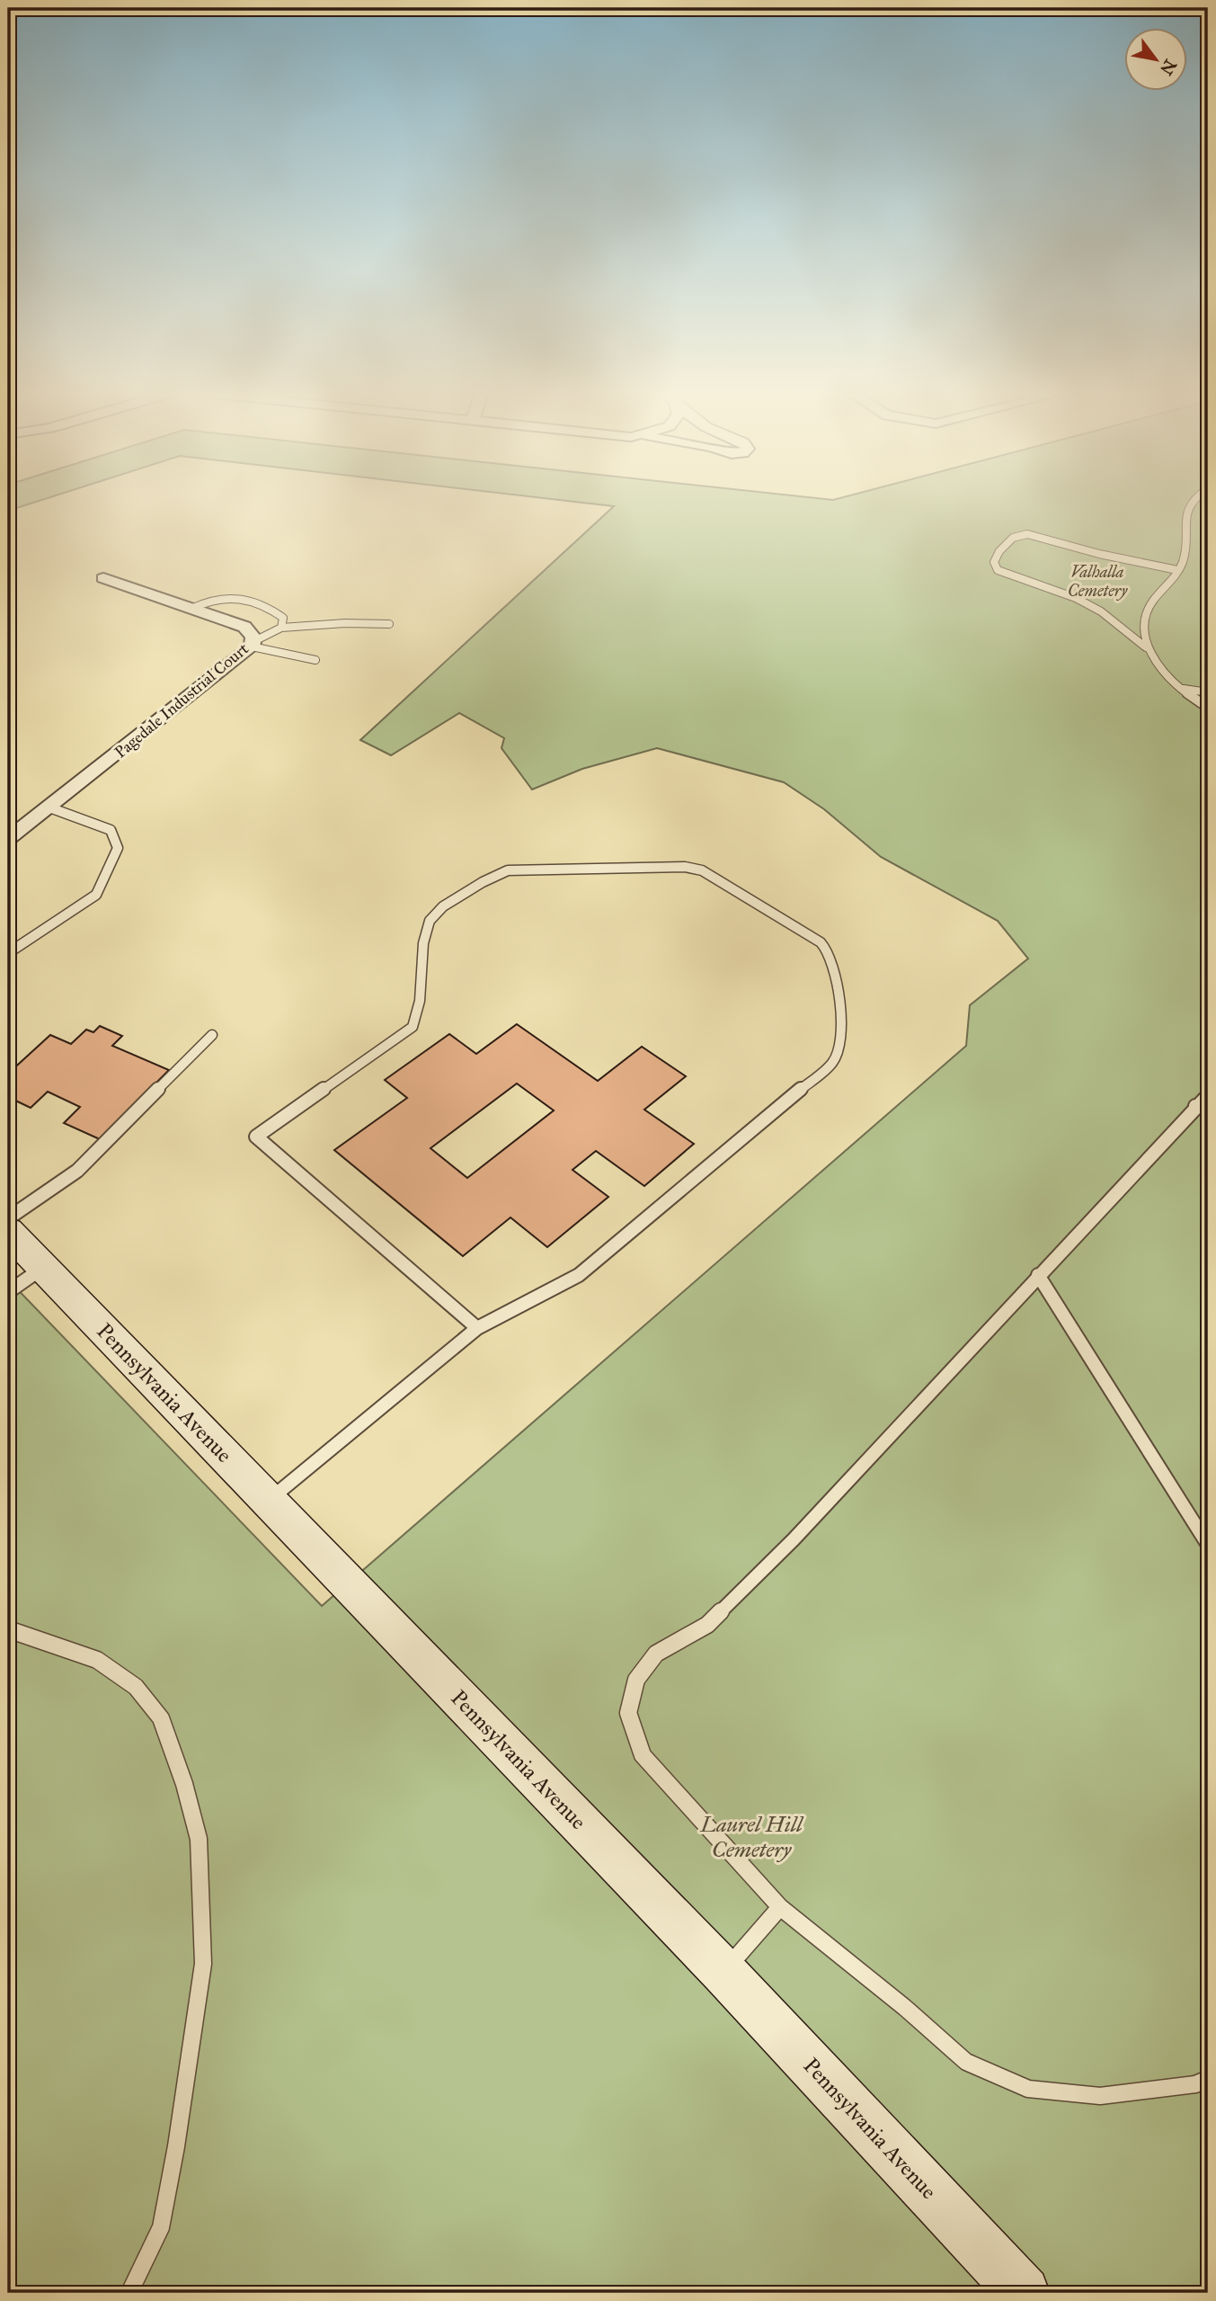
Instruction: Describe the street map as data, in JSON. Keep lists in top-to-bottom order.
{
  "streets": {
    "street": ["Pagedale Industrial Court", "Pennsylvania Avenue"]
  },
  "parks": ["Valhalla Cemetery", "Laurel Hill Cemetery"],
  "north": "bottom right"
}
